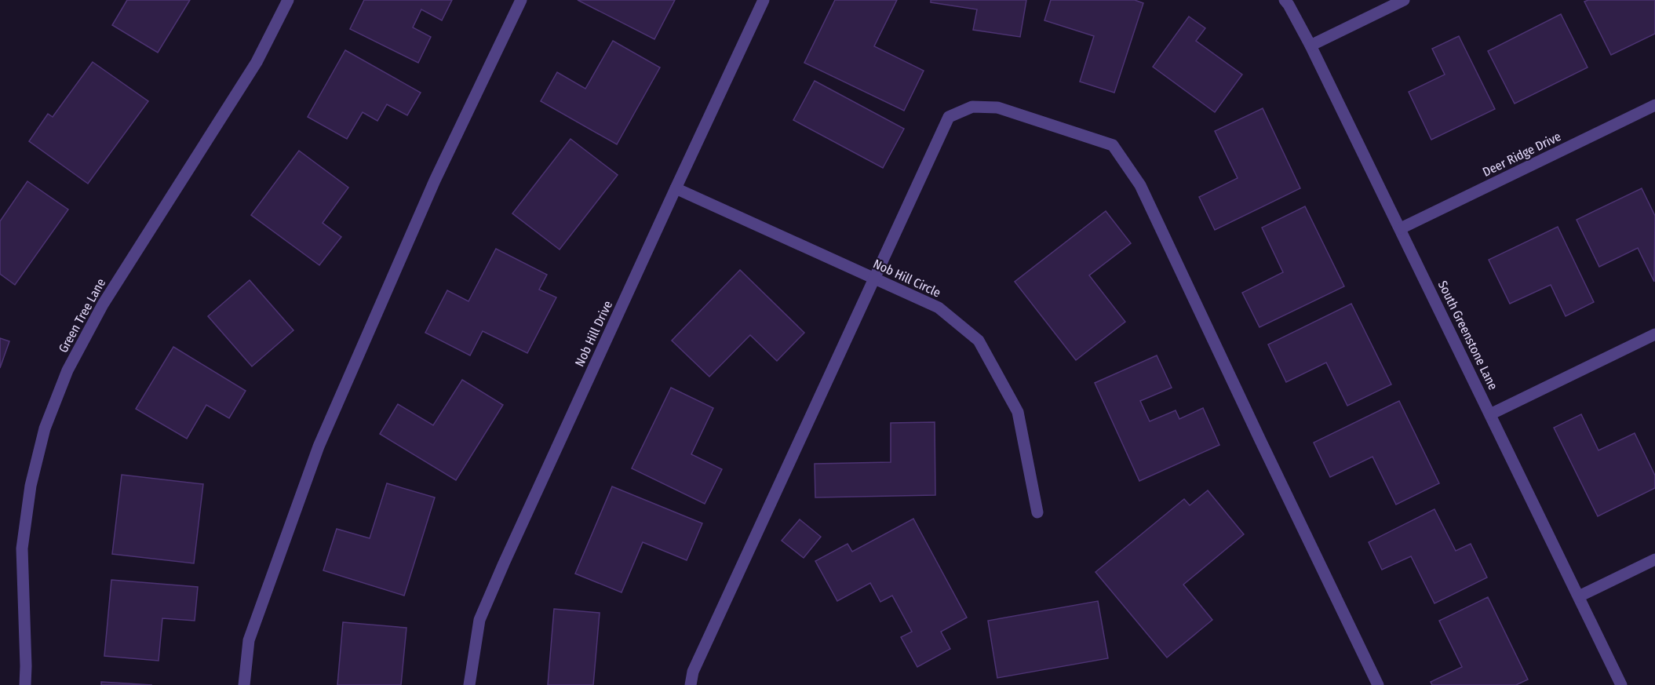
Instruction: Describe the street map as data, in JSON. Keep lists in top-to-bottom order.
{
  "streets": {
    "street": [
      "Deer Ridge Drive",
      "Nob Hill Circle",
      "Green Tree Lane",
      "Nob Hill Drive",
      "South Greenstone Lane"
    ]
  },
  "crossings": [
    ["Deer Ridge Drive", "South Greenstone Lane"],
    ["Nob Hill Circle", "Nob Hill Drive"]
  ]
}
